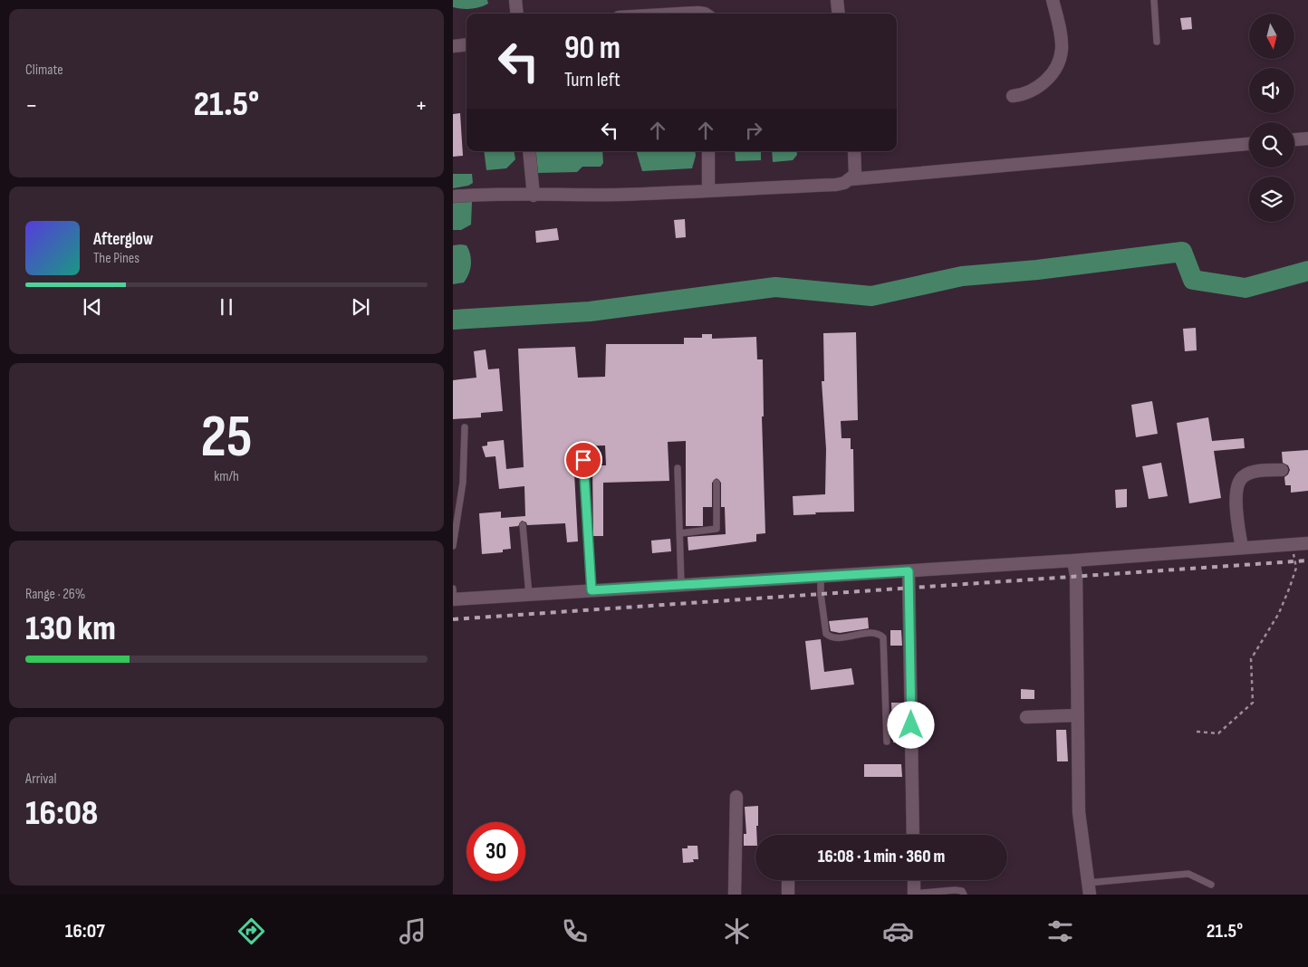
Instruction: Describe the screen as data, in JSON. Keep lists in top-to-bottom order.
{
  "north": "bottom",
  "page": {
    "tile": [
      "Climate",
      ["25", "km/h"],
      ["Range · 26%", "130 km"],
      ["Arrival", "16:08"]
    ],
    "turn": ["90 m", "Turn left"],
    "heat": ["−", "21.5°", "+"],
    "song": ["Afterglow", "The Pines"],
    "limit": "30",
    "trip": "16:08 · 1 min · 360 m",
    "tabs": ["16:07", "21.5°"]
  }
}
